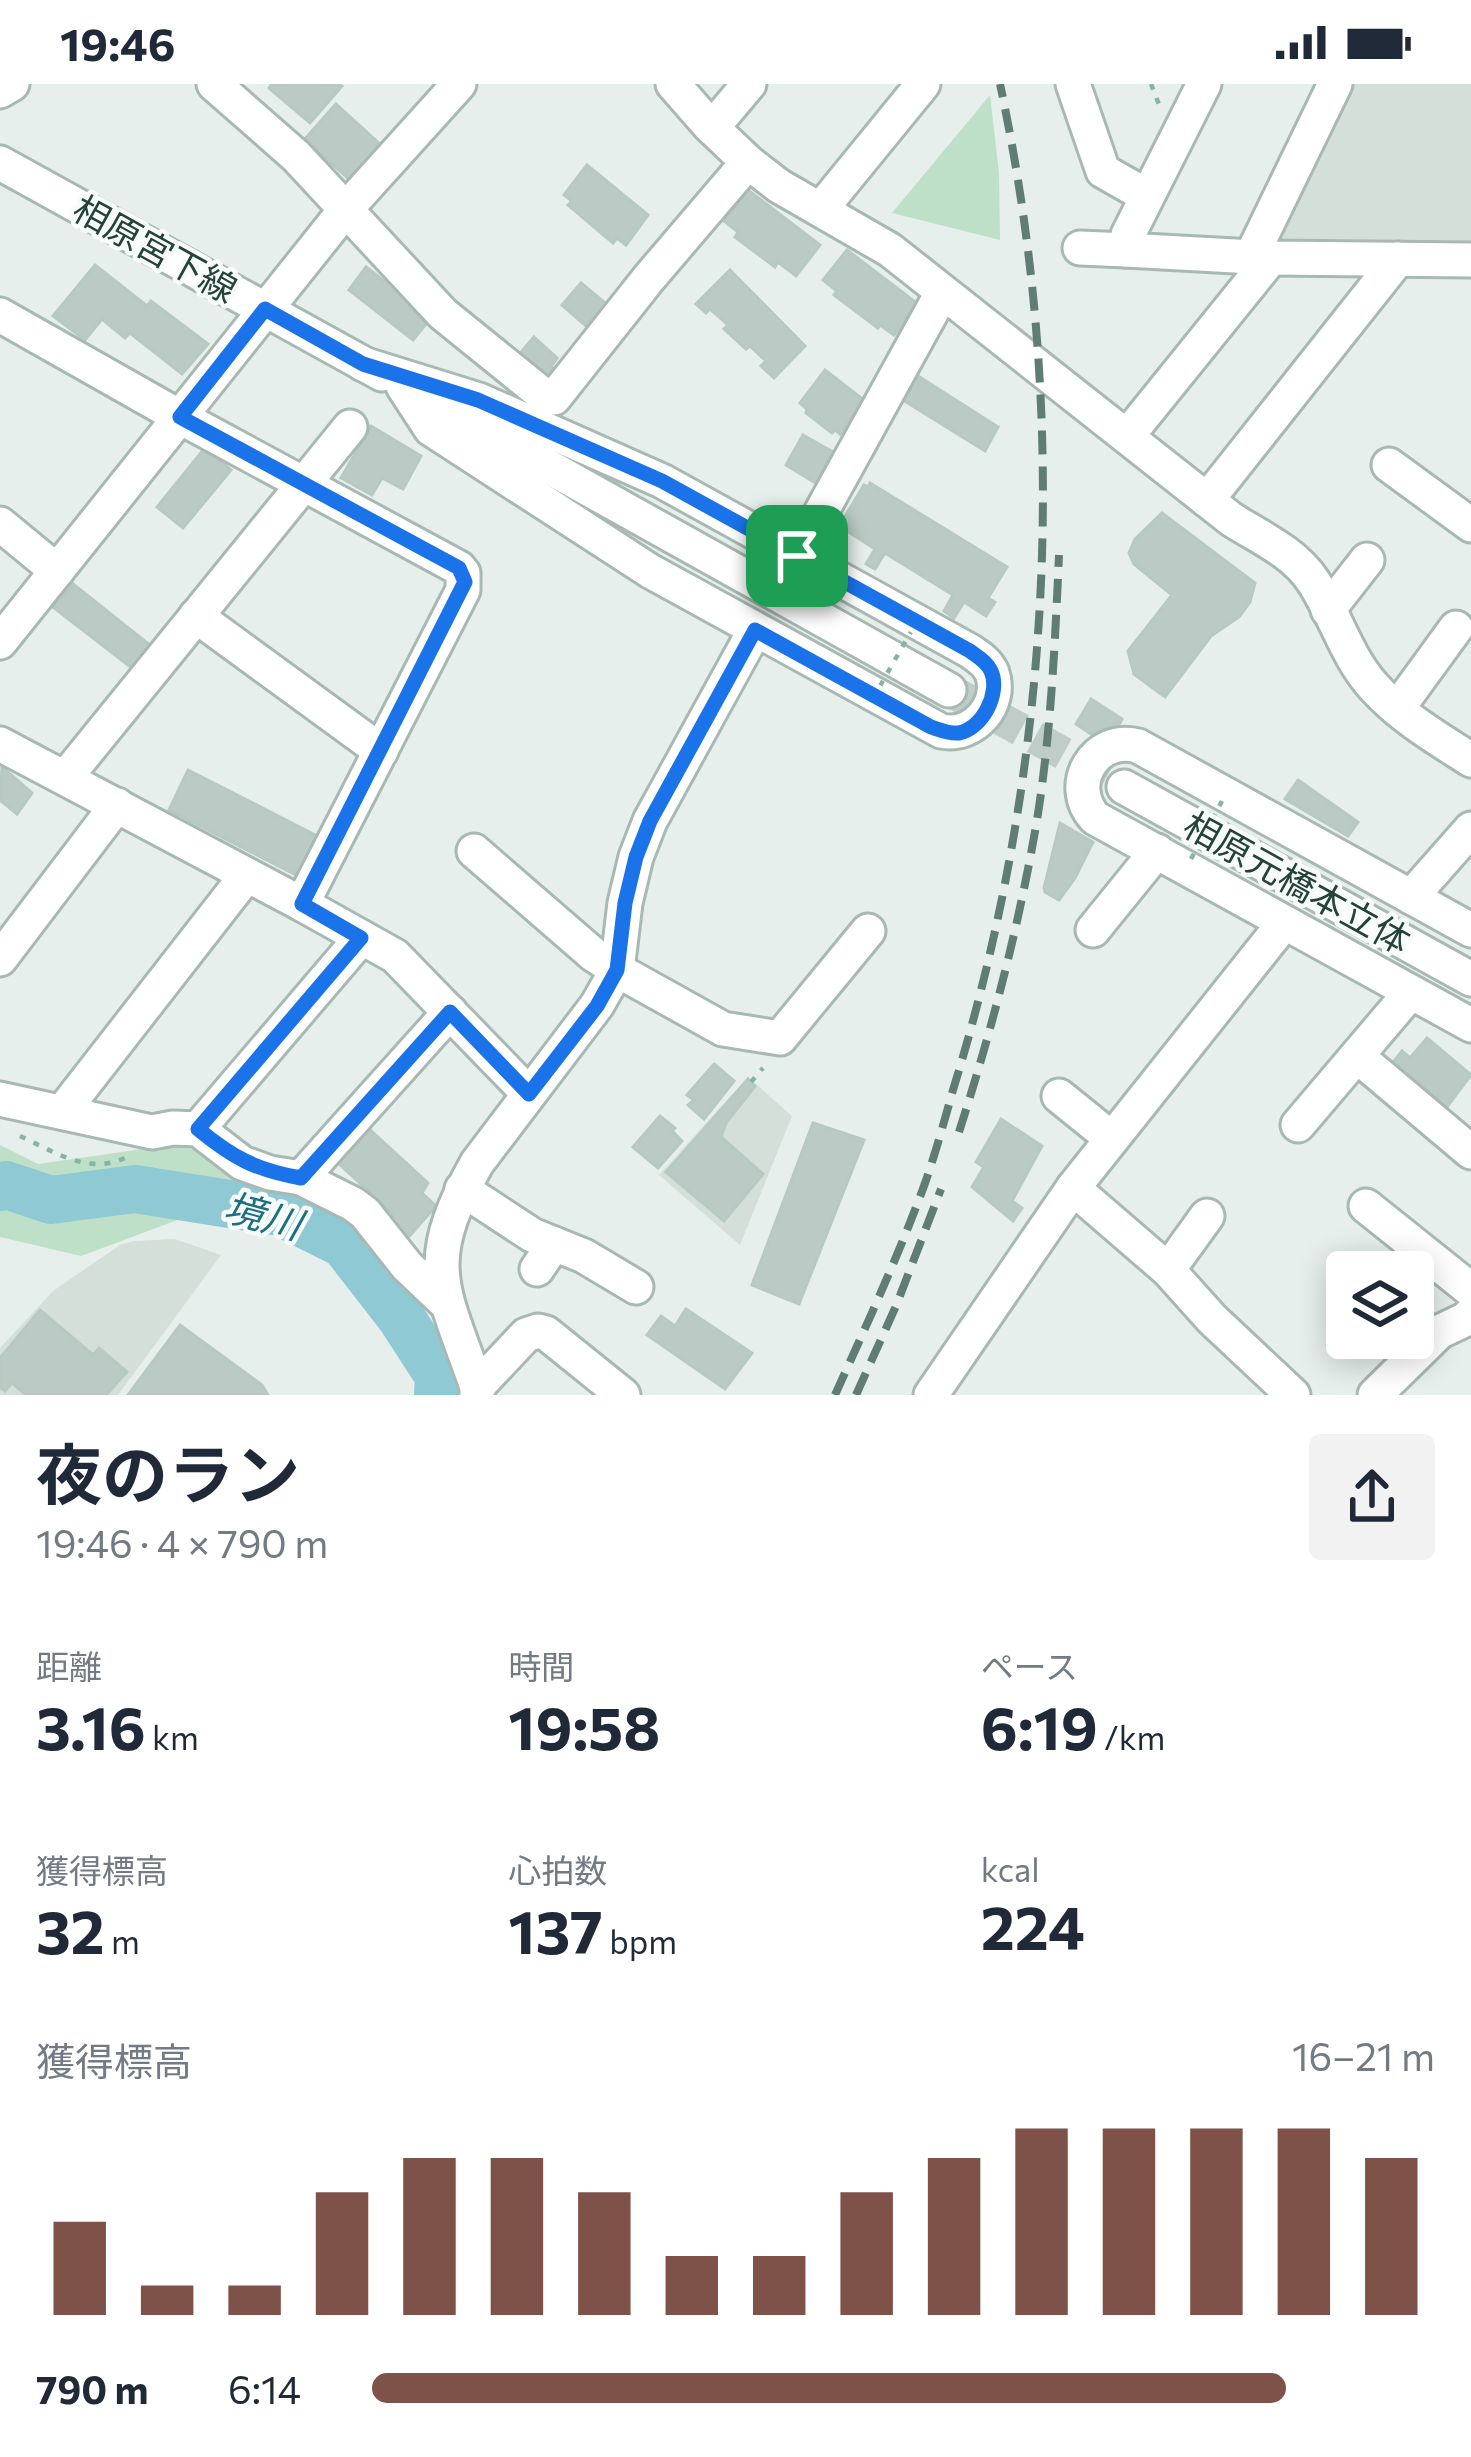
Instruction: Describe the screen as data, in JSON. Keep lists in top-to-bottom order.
{
  "streets": {
    "street": ["相原宮下線", "相原元橋本立体"]
  },
  "water": ["境川"],
  "page": {
    "status": "19:46",
    "heading": ["夜のラン", "19:46 · 4 × 790 m"],
    "stats": [
      ["距離", "3.16 km"],
      ["時間", "19:58"],
      ["ペース", "6:19 /km"],
      ["獲得標高", "32 m"],
      ["心拍数", "137 bpm"],
      ["kcal", "224"]
    ],
    "chart": ["獲得標高", "16–21 m"],
    "list": [
      {
        "name": "790 m",
        "note": "6:14"
      }
    ]
  }
}
